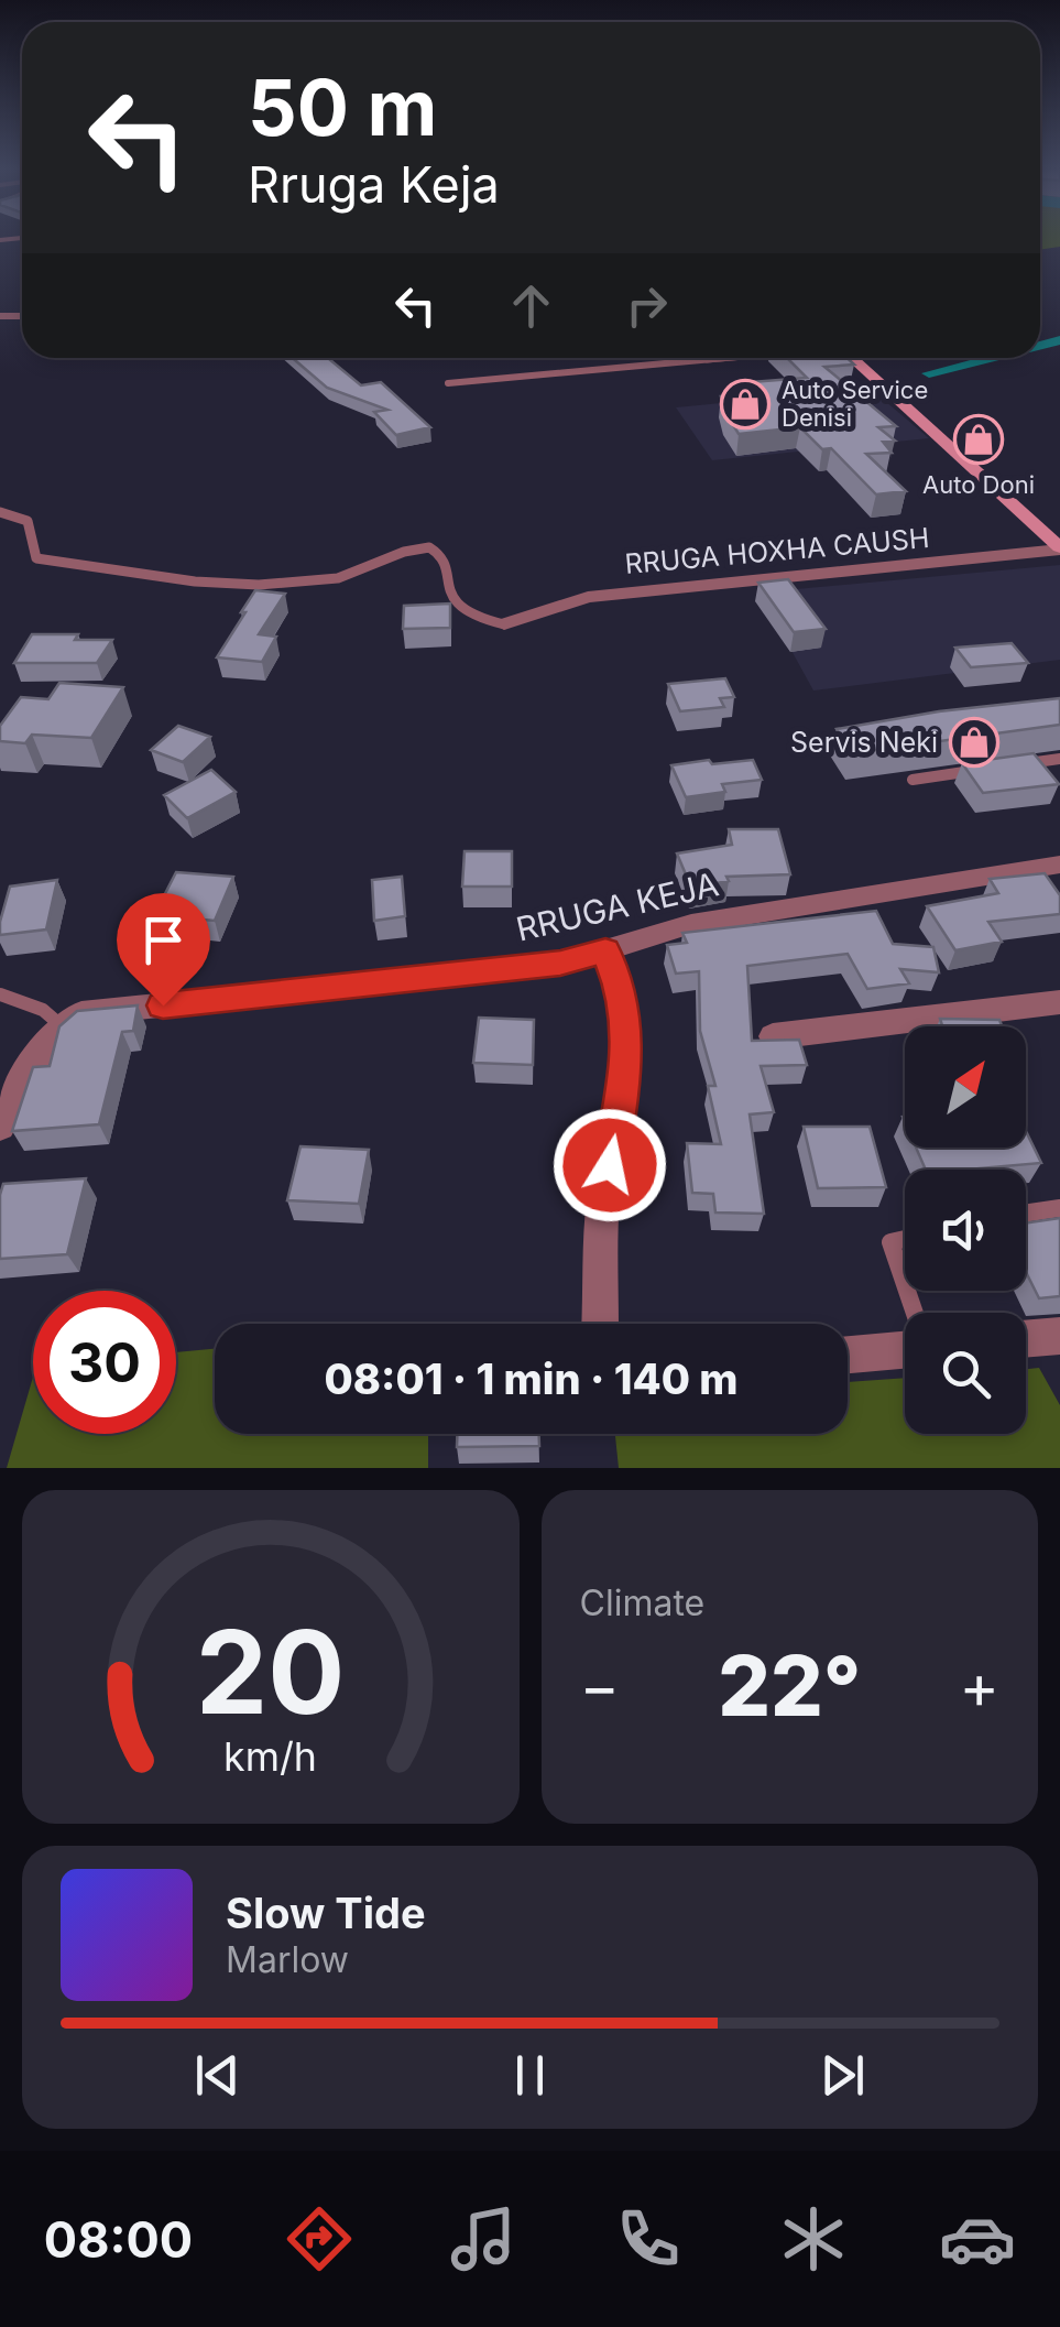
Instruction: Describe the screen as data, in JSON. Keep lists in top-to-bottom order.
{
  "streets": {
    "street": ["RRUGA HOXHA CAUSH", "RRUGA KEJA"]
  },
  "places": {
    "shop": ["Auto Service Denisi", "Auto Doni", "Servis Neki"]
  },
  "north": "top right",
  "page": {
    "turn": ["50 m", "Rruga Keja"],
    "limit": "30",
    "trip": "08:01 · 1 min · 140 m",
    "tile": "Climate",
    "heat": ["−", "22°", "+"],
    "song": ["Slow Tide", "Marlow"],
    "tabs": "08:00",
    "gauge": ["20", "km/h"]
  }
}
